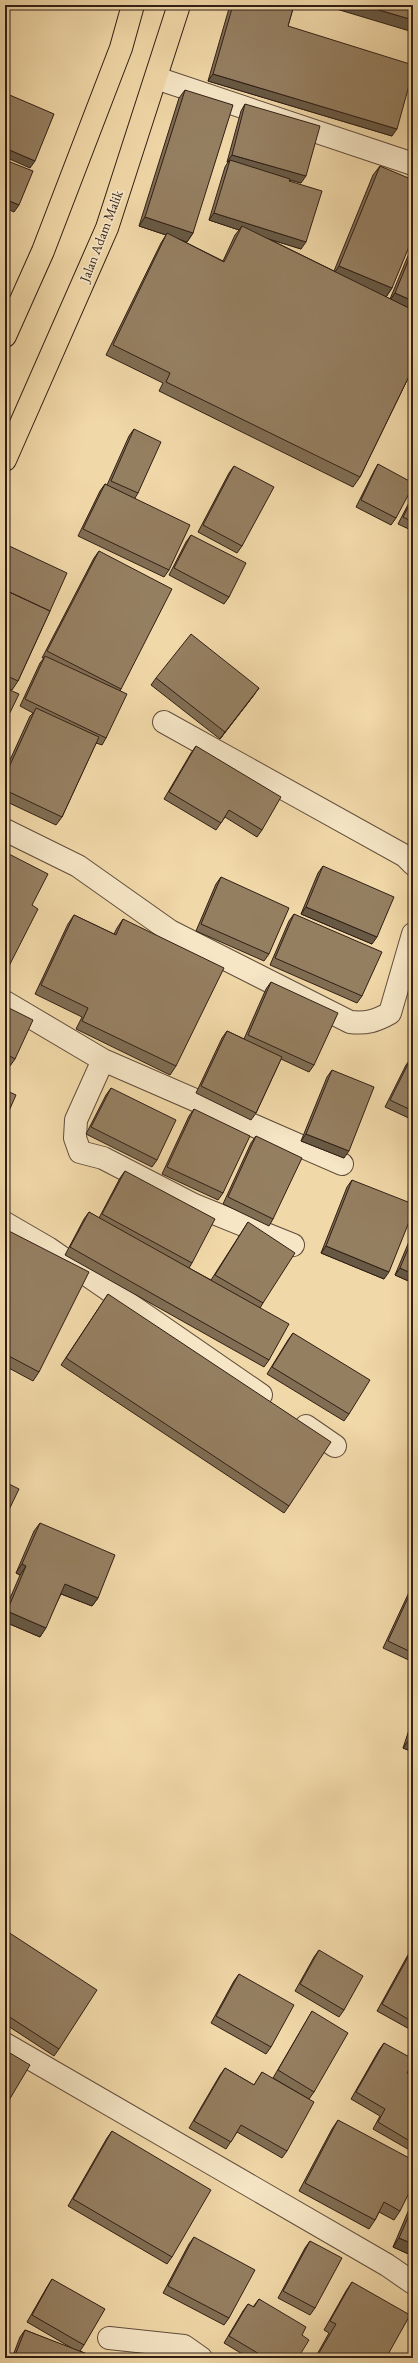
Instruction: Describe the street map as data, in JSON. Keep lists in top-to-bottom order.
{
  "streets": {
    "main road": ["Jalan Adam Malik"]
  }
}
